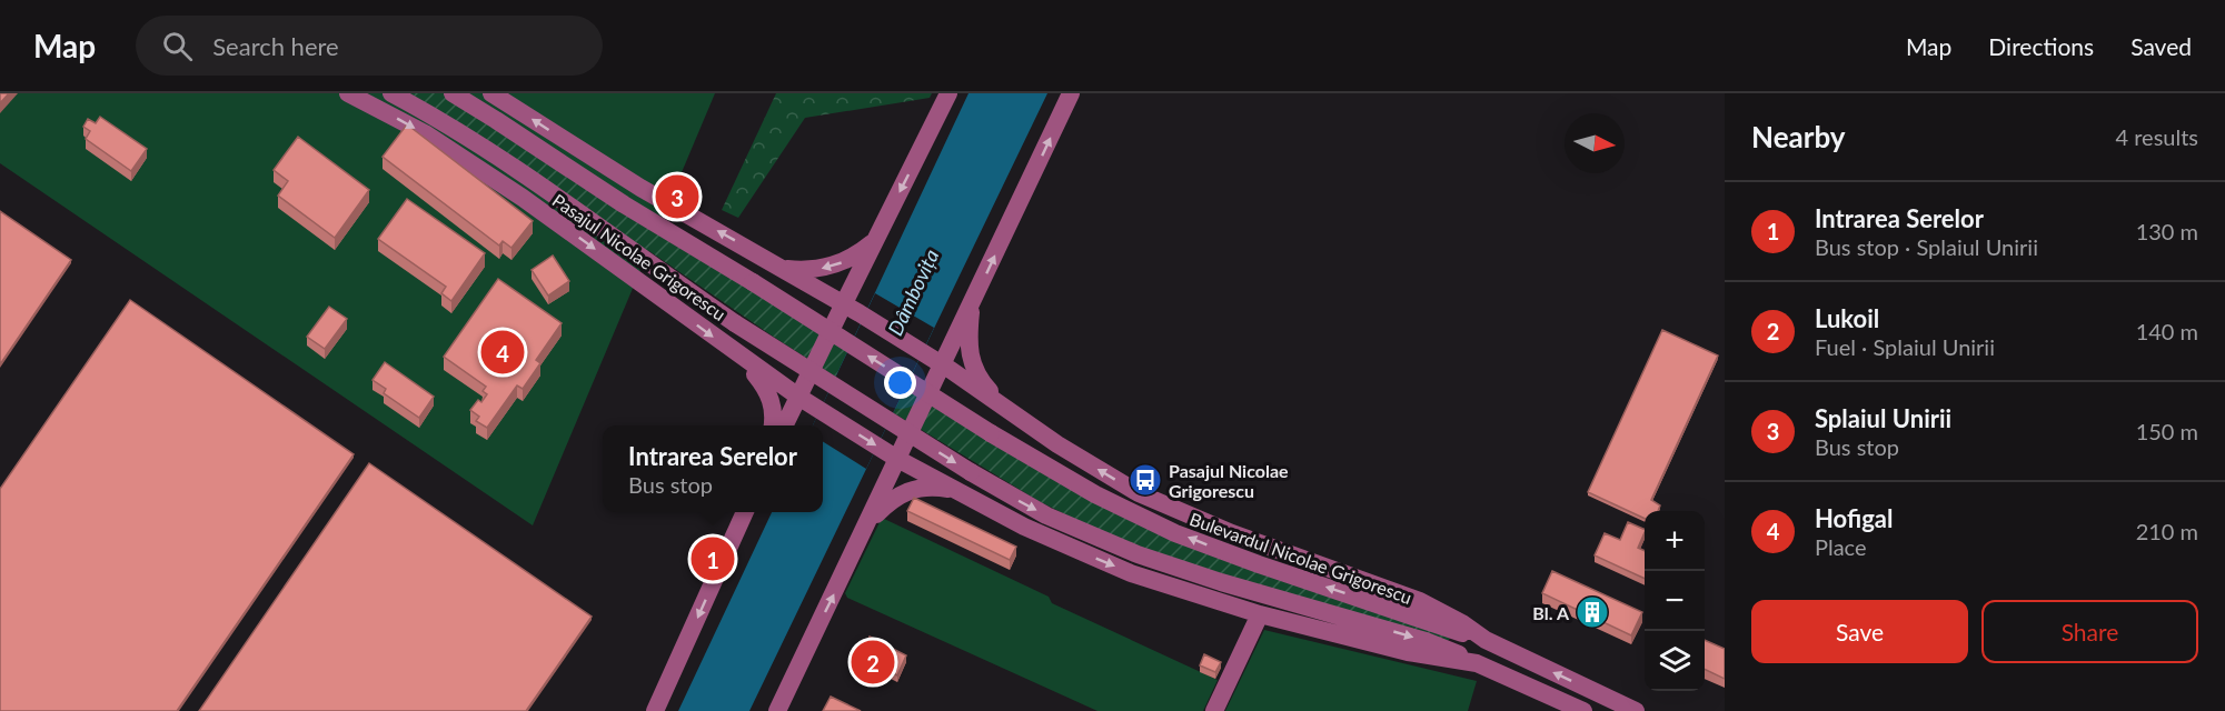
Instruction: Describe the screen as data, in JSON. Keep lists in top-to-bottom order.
{
  "streets": {
    "main road": ["Pasajul Nicolae Grigorescu", "Bulevardul Nicolae Grigorescu"]
  },
  "crossings": [
    ["Pasajul Nicolae Grigorescu", "Bulevardul Nicolae Grigorescu"]
  ],
  "water": ["Dâmbovița"],
  "places": {
    "bus stop": ["Pasajul Nicolae Grigorescu"],
    "building": ["Bl. A"]
  },
  "north": "right",
  "page": {
    "header": "Map",
    "search": "Search here",
    "nav": ["Map", "Directions", "Saved"],
    "heading": ["Nearby", "4 results"],
    "pins": [
      "3",
      "4",
      "1",
      "2"
    ],
    "list": [
      {
        "mark": "1",
        "name": "Intrarea Serelor",
        "note": "Bus stop · Splaiul Unirii",
        "value": "130 m"
      },
      {
        "mark": "2",
        "name": "Lukoil",
        "note": "Fuel · Splaiul Unirii",
        "value": "140 m"
      },
      {
        "mark": "3",
        "name": "Splaiul Unirii",
        "note": "Bus stop",
        "value": "150 m"
      },
      {
        "mark": "4",
        "name": "Hofigal",
        "note": "Place",
        "value": "210 m"
      }
    ],
    "popup": ["Intrarea Serelor", "Bus stop"],
    "map_buttons": ["+", "−"],
    "buttons": ["Save", "Share"]
  }
}
